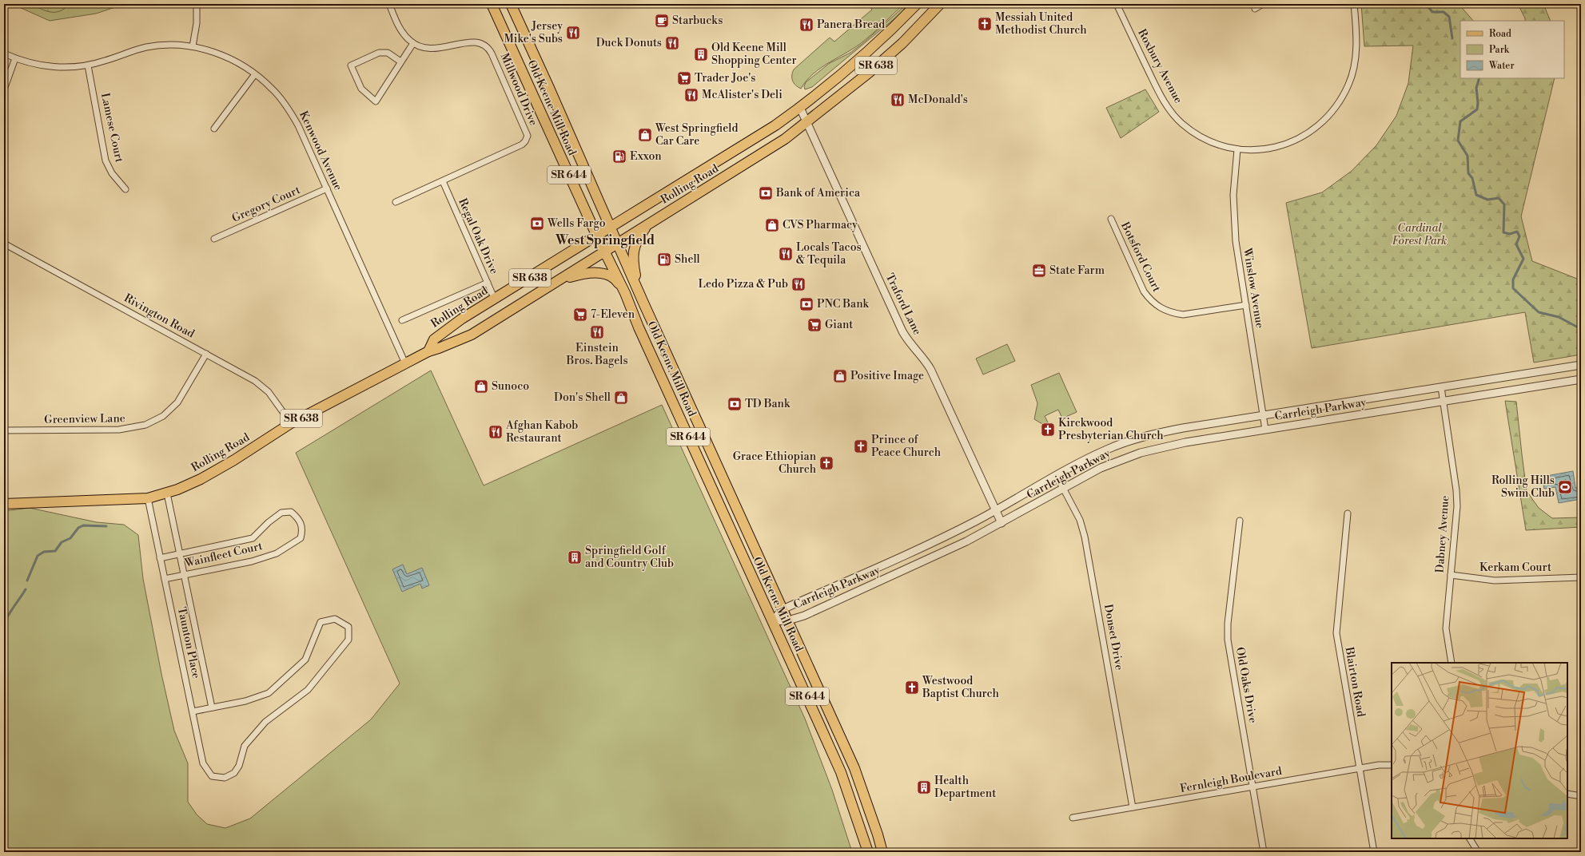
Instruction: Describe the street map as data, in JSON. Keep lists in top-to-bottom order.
{
  "streets": {
    "main road": [
      "SR 638",
      "Old Keene Mill Road",
      "SR 644",
      "Rolling Road"
    ],
    "street": [
      "Roxbury Avenue",
      "Millwood Drive",
      "Lamese Court",
      "Kenwood Avenue",
      "Gregory Court",
      "Regal Oak Drive",
      "Botsford Court",
      "Winslow Avenue",
      "Traford Lane",
      "Rivington Road",
      "Carrleigh Parkway",
      "Greenview Lane",
      "Dabney Avenue",
      "Wainfleet Court",
      "Kerkam Court",
      "Donset Drive",
      "Taunton Place",
      "Blairton Road",
      "Old Oaks Drive",
      "Fernleigh Boulevard"
    ]
  },
  "crossings": [
    ["Roxbury Avenue", "Winslow Avenue"],
    ["Millwood Drive", "Regal Oak Drive"],
    ["Old Keene Mill Road", "Rolling Road"],
    ["Old Keene Mill Road", "Carrleigh Parkway"],
    ["Lamese Court", "Kenwood Avenue"],
    ["Kenwood Avenue", "Rolling Road"],
    ["Kenwood Avenue", "Gregory Court"],
    ["Rolling Road", "Regal Oak Drive"],
    ["Rolling Road", "Traford Lane"],
    ["Rolling Road", "Rivington Road"],
    ["Rolling Road", "Taunton Place"],
    ["Botsford Court", "Winslow Avenue"],
    ["Winslow Avenue", "Carrleigh Parkway"],
    ["Traford Lane", "Carrleigh Parkway"],
    ["Rivington Road", "Greenview Lane"],
    ["Carrleigh Parkway", "Dabney Avenue"],
    ["Carrleigh Parkway", "Donset Drive"],
    ["Dabney Avenue", "Kerkam Court"],
    ["Wainfleet Court", "Taunton Place"],
    ["Donset Drive", "Fernleigh Boulevard"],
    ["Blairton Road", "Fernleigh Boulevard"],
    ["Old Oaks Drive", "Fernleigh Boulevard"]
  ],
  "districts": ["West Springfield"],
  "parks": ["Cardinal Forest Park"],
  "places": {
    "cafe": ["Starbucks"],
    "church": [
      "Messiah United Methodist Church",
      "Kirckwood Presbyterian Church",
      "Prince of Peace Church",
      "Grace Ethiopian Church",
      "Westwood Baptist Church"
    ],
    "restaurant": [
      "Panera Bread",
      "Jersey Mike's Subs",
      "Duck Donuts",
      "McAlister's Deli",
      "McDonald's",
      "Locals Tacos & Tequila",
      "Ledo Pizza & Pub",
      "Einstein Bros. Bagels",
      "Afghan Kabob Restaurant"
    ],
    "building": ["Old Keene Mill Shopping Center", "Springfield Golf and Country Club", "Health Department"],
    "supermarket": ["Trader Joe's", "7-Eleven", "Giant"],
    "shop": [
      "West Springfield Car Care",
      "CVS Pharmacy",
      "Positive Image",
      "Sunoco",
      "Don's Shell"
    ],
    "fuel station": ["Exxon", "Shell"],
    "bank": [
      "Bank of America",
      "Wells Fargo",
      "PNC Bank",
      "TD Bank"
    ],
    "office": ["State Farm"],
    "sports": ["Rolling Hills Swim Club"]
  },
  "legend": ["Road", "Park", "Water"]
}
